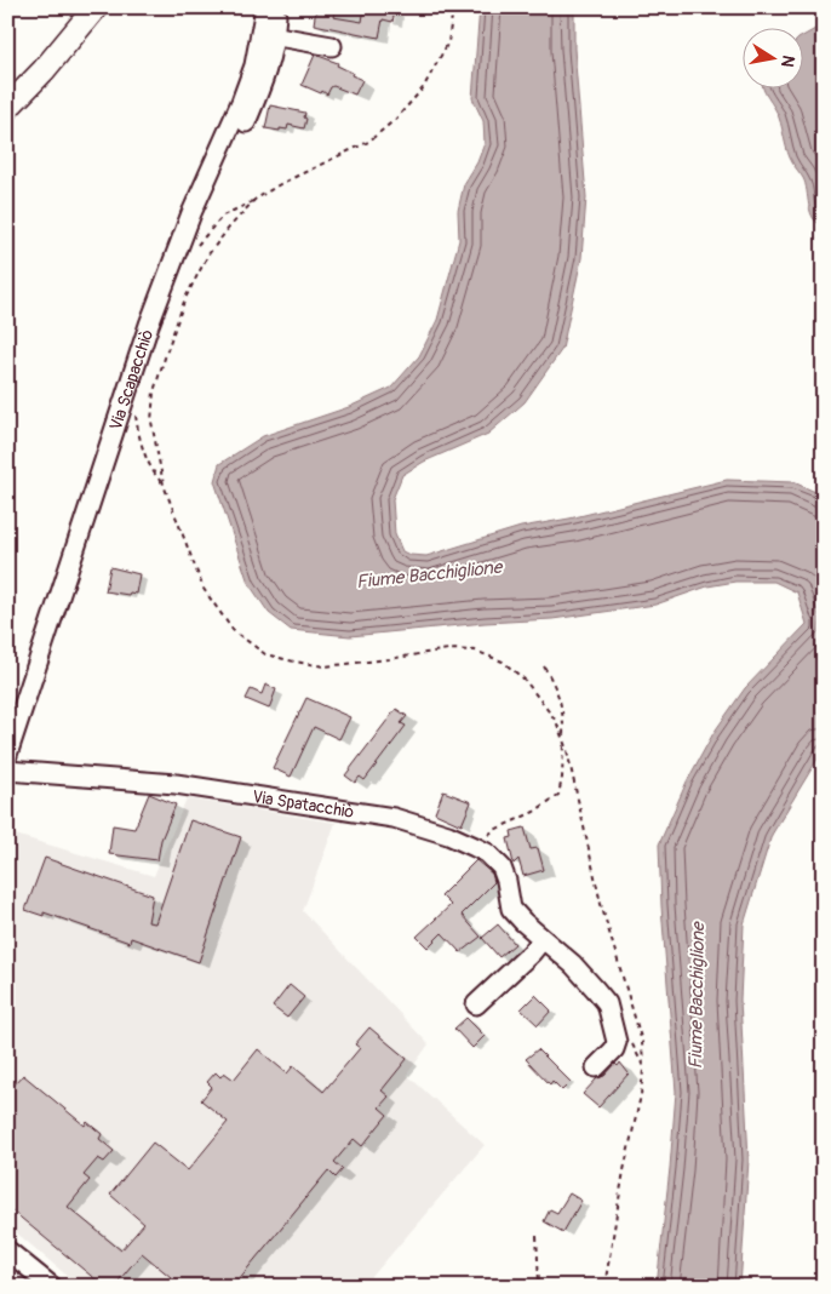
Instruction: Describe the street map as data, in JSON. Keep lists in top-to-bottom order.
{
  "streets": {
    "street": ["Via Scapacchiò", "Via Spatacchiò"]
  },
  "water": ["Fiume Bacchiglione"],
  "north": "right"
}
